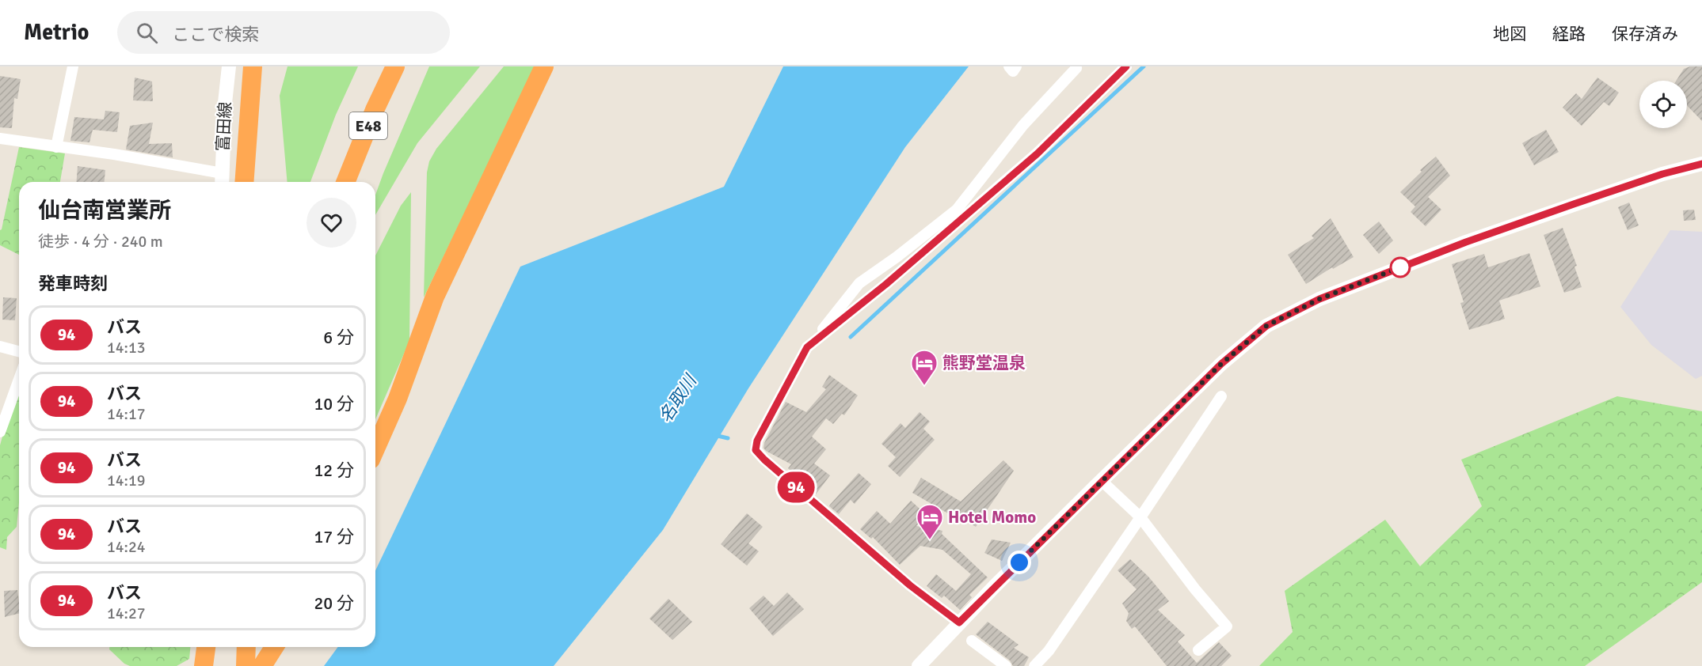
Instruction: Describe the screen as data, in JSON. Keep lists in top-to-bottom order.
{
  "streets": {
    "highway": ["E48"],
    "street": ["富田線"]
  },
  "water": ["名取川"],
  "places": {
    "hotel": ["熊野堂温泉", "Hotel Momo"]
  },
  "lines": ["bus line 94"],
  "page": {
    "header": "Metrio",
    "search": "ここで検索",
    "nav": ["地図", "経路", "保存済み"],
    "on_map": "94",
    "heading": [
      ["仙台南営業所", "徒歩 · 4 分 · 240 m"],
      "発車時刻"
    ],
    "list": [
      {
        "mark": "94",
        "name": "バス",
        "note": "14:13",
        "value": "6 分"
      },
      {
        "mark": "94",
        "name": "バス",
        "note": "14:17",
        "value": "10 分"
      },
      {
        "mark": "94",
        "name": "バス",
        "note": "14:19",
        "value": "12 分"
      },
      {
        "mark": "94",
        "name": "バス",
        "note": "14:24",
        "value": "17 分"
      },
      {
        "mark": "94",
        "name": "バス",
        "note": "14:27",
        "value": "20 分"
      }
    ]
  }
}
